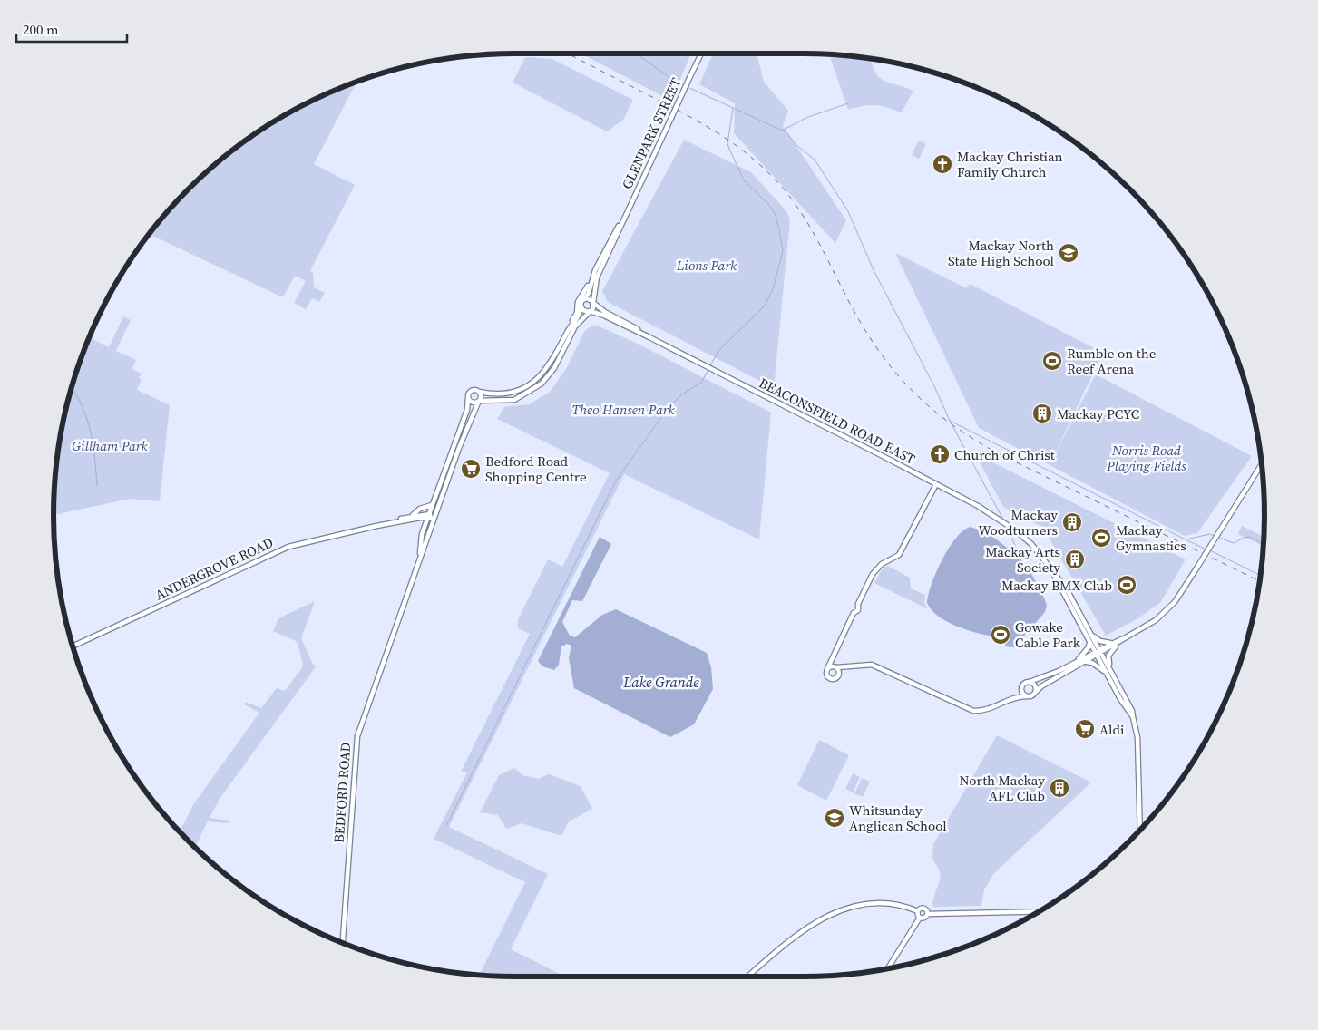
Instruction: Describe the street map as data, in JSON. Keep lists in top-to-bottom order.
{
  "streets": {
    "street": [
      "GLENPARK STREET",
      "BEACONSFIELD ROAD EAST",
      "ANDERGROVE ROAD",
      "BEDFORD ROAD"
    ]
  },
  "crossings": [
    ["GLENPARK STREET", "BEACONSFIELD ROAD EAST"],
    ["ANDERGROVE ROAD", "BEDFORD ROAD"]
  ],
  "water": ["Lake Grande"],
  "parks": [
    "Lions Park",
    "Theo Hansen Park",
    "Gillham Park",
    "Norris Road Playing Fields"
  ],
  "places": {
    "church": ["Mackay Christian Family Church", "Church of Christ"],
    "school or university": ["Mackay North State High School", "Whitsunday Anglican School"],
    "sports": [
      "Rumble on the Reef Arena",
      "Mackay Gymnastics",
      "Mackay BMX Club",
      "Gowake Cable Park"
    ],
    "building": [
      "Mackay PCYC",
      "Mackay Woodturners",
      "Mackay Arts Society",
      "North Mackay AFL Club"
    ],
    "supermarket": ["Bedford Road Shopping Centre", "Aldi"]
  },
  "scale_bar": "200 m"
}
